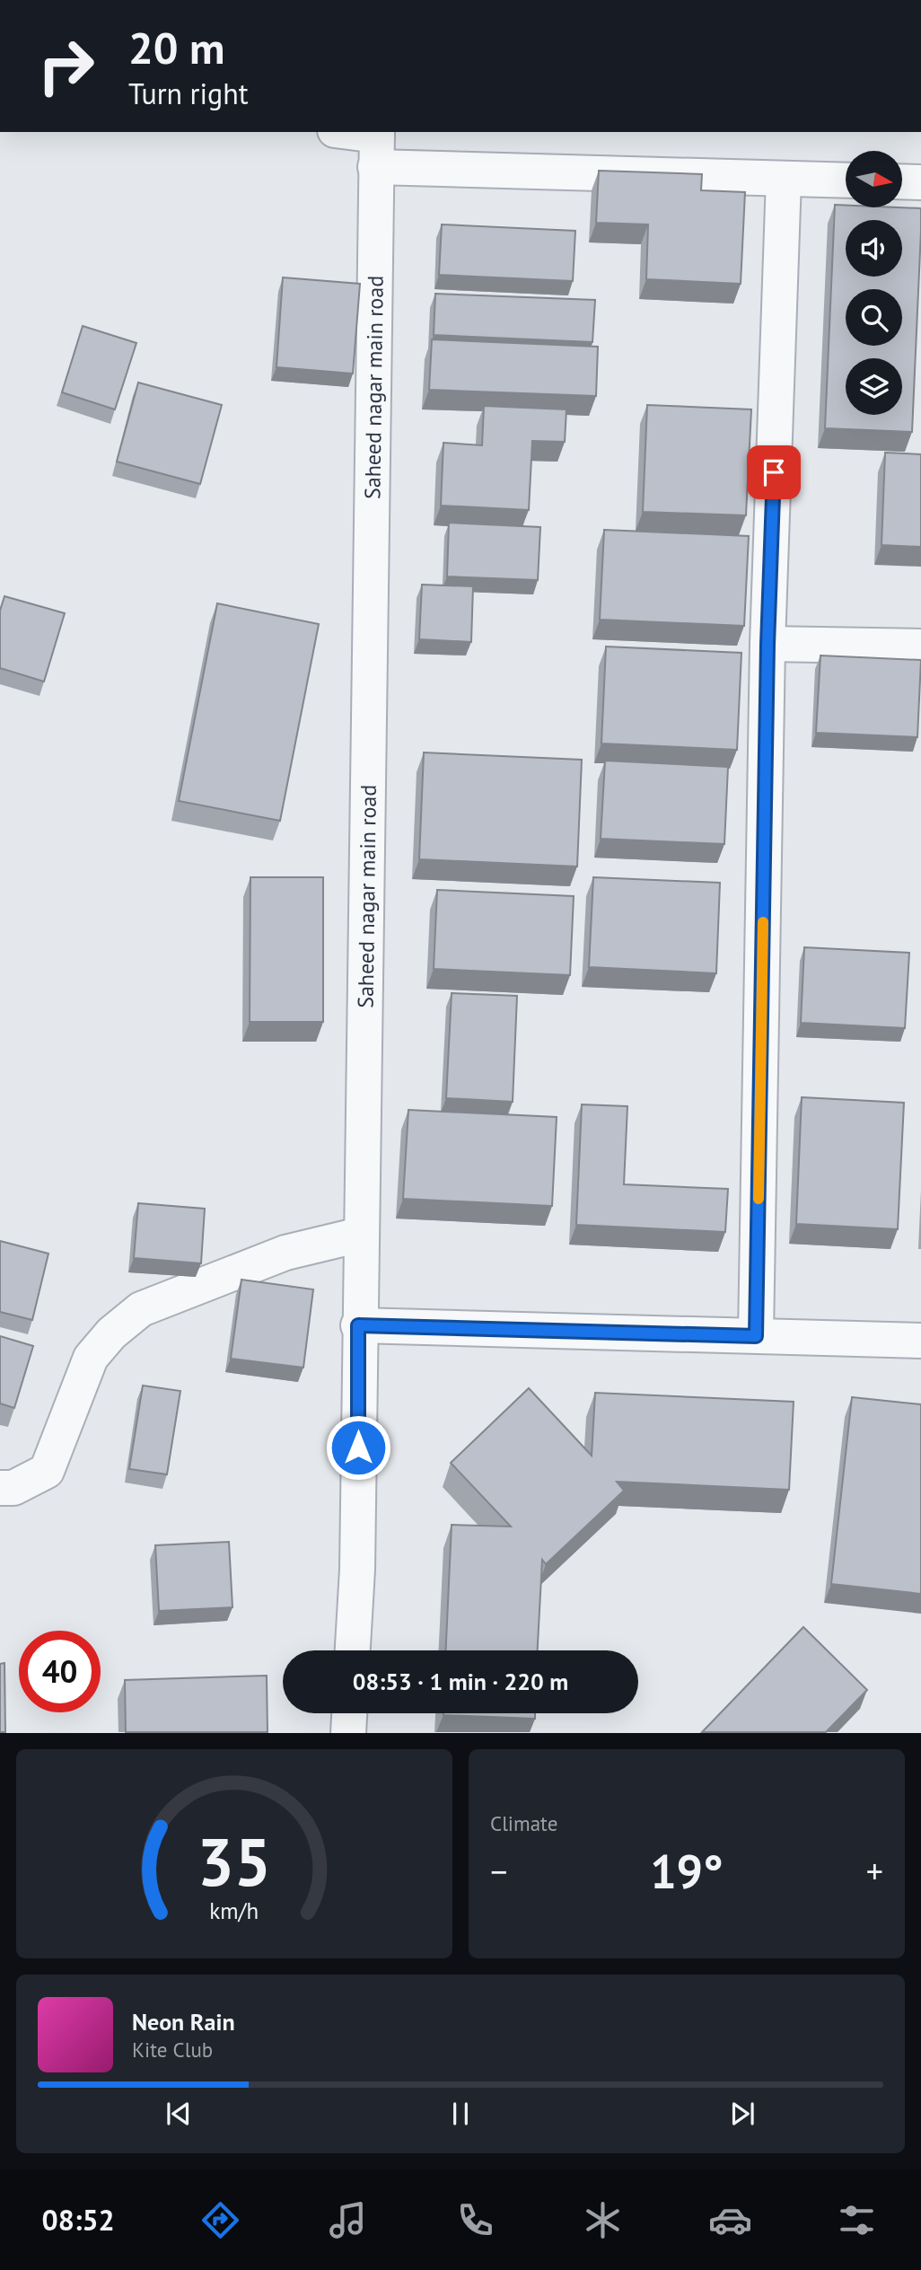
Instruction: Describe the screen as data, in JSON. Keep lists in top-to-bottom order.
{
  "streets": {
    "street": ["Saheed nagar main road"]
  },
  "north": "right",
  "page": {
    "turn": ["20 m", "Turn right"],
    "limit": "40",
    "trip": "08:53 · 1 min · 220 m",
    "tile": "Climate",
    "heat": ["−", "19°", "+"],
    "song": ["Neon Rain", "Kite Club"],
    "tabs": "08:52",
    "gauge": ["35", "km/h"]
  }
}
